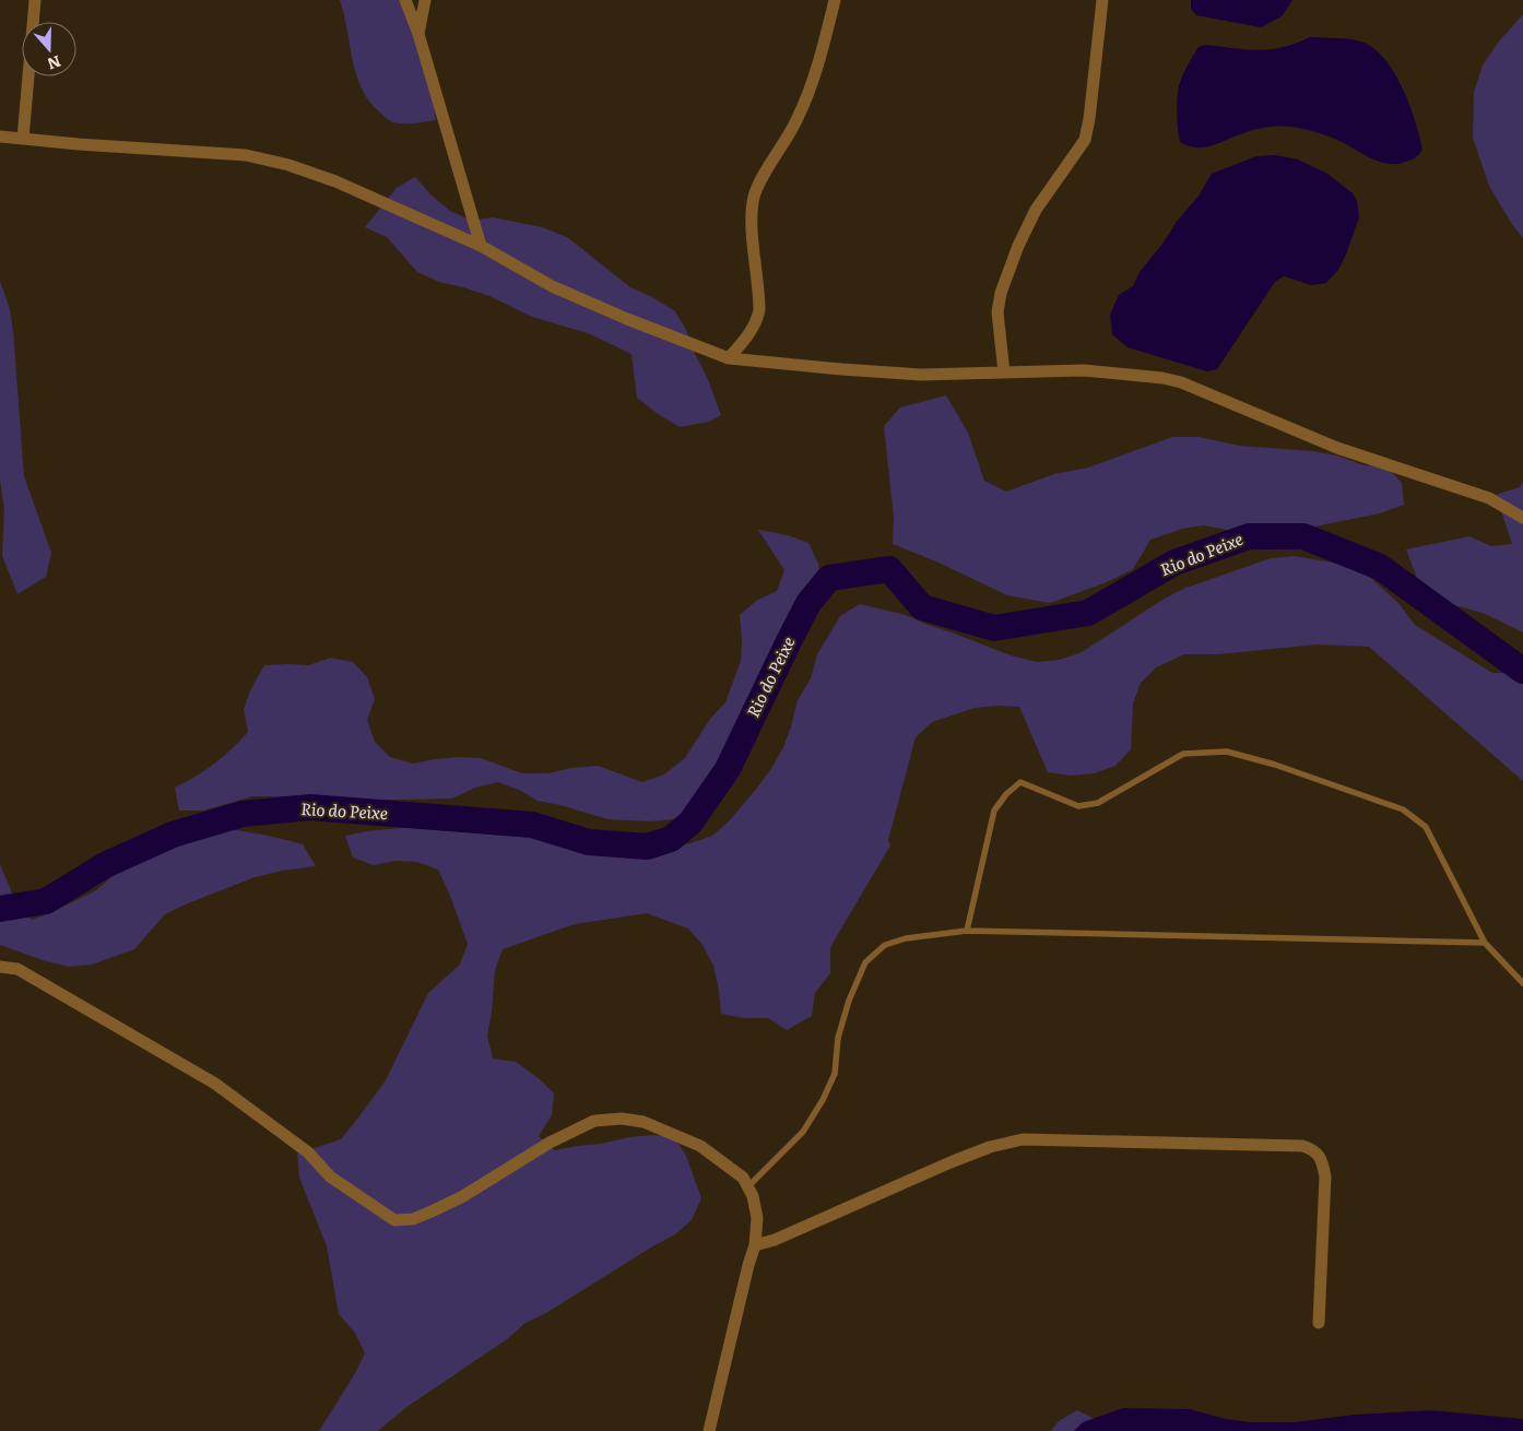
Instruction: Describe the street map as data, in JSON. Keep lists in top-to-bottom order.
{
  "water": ["Rio do Peixe"],
  "north": "bottom"
}
